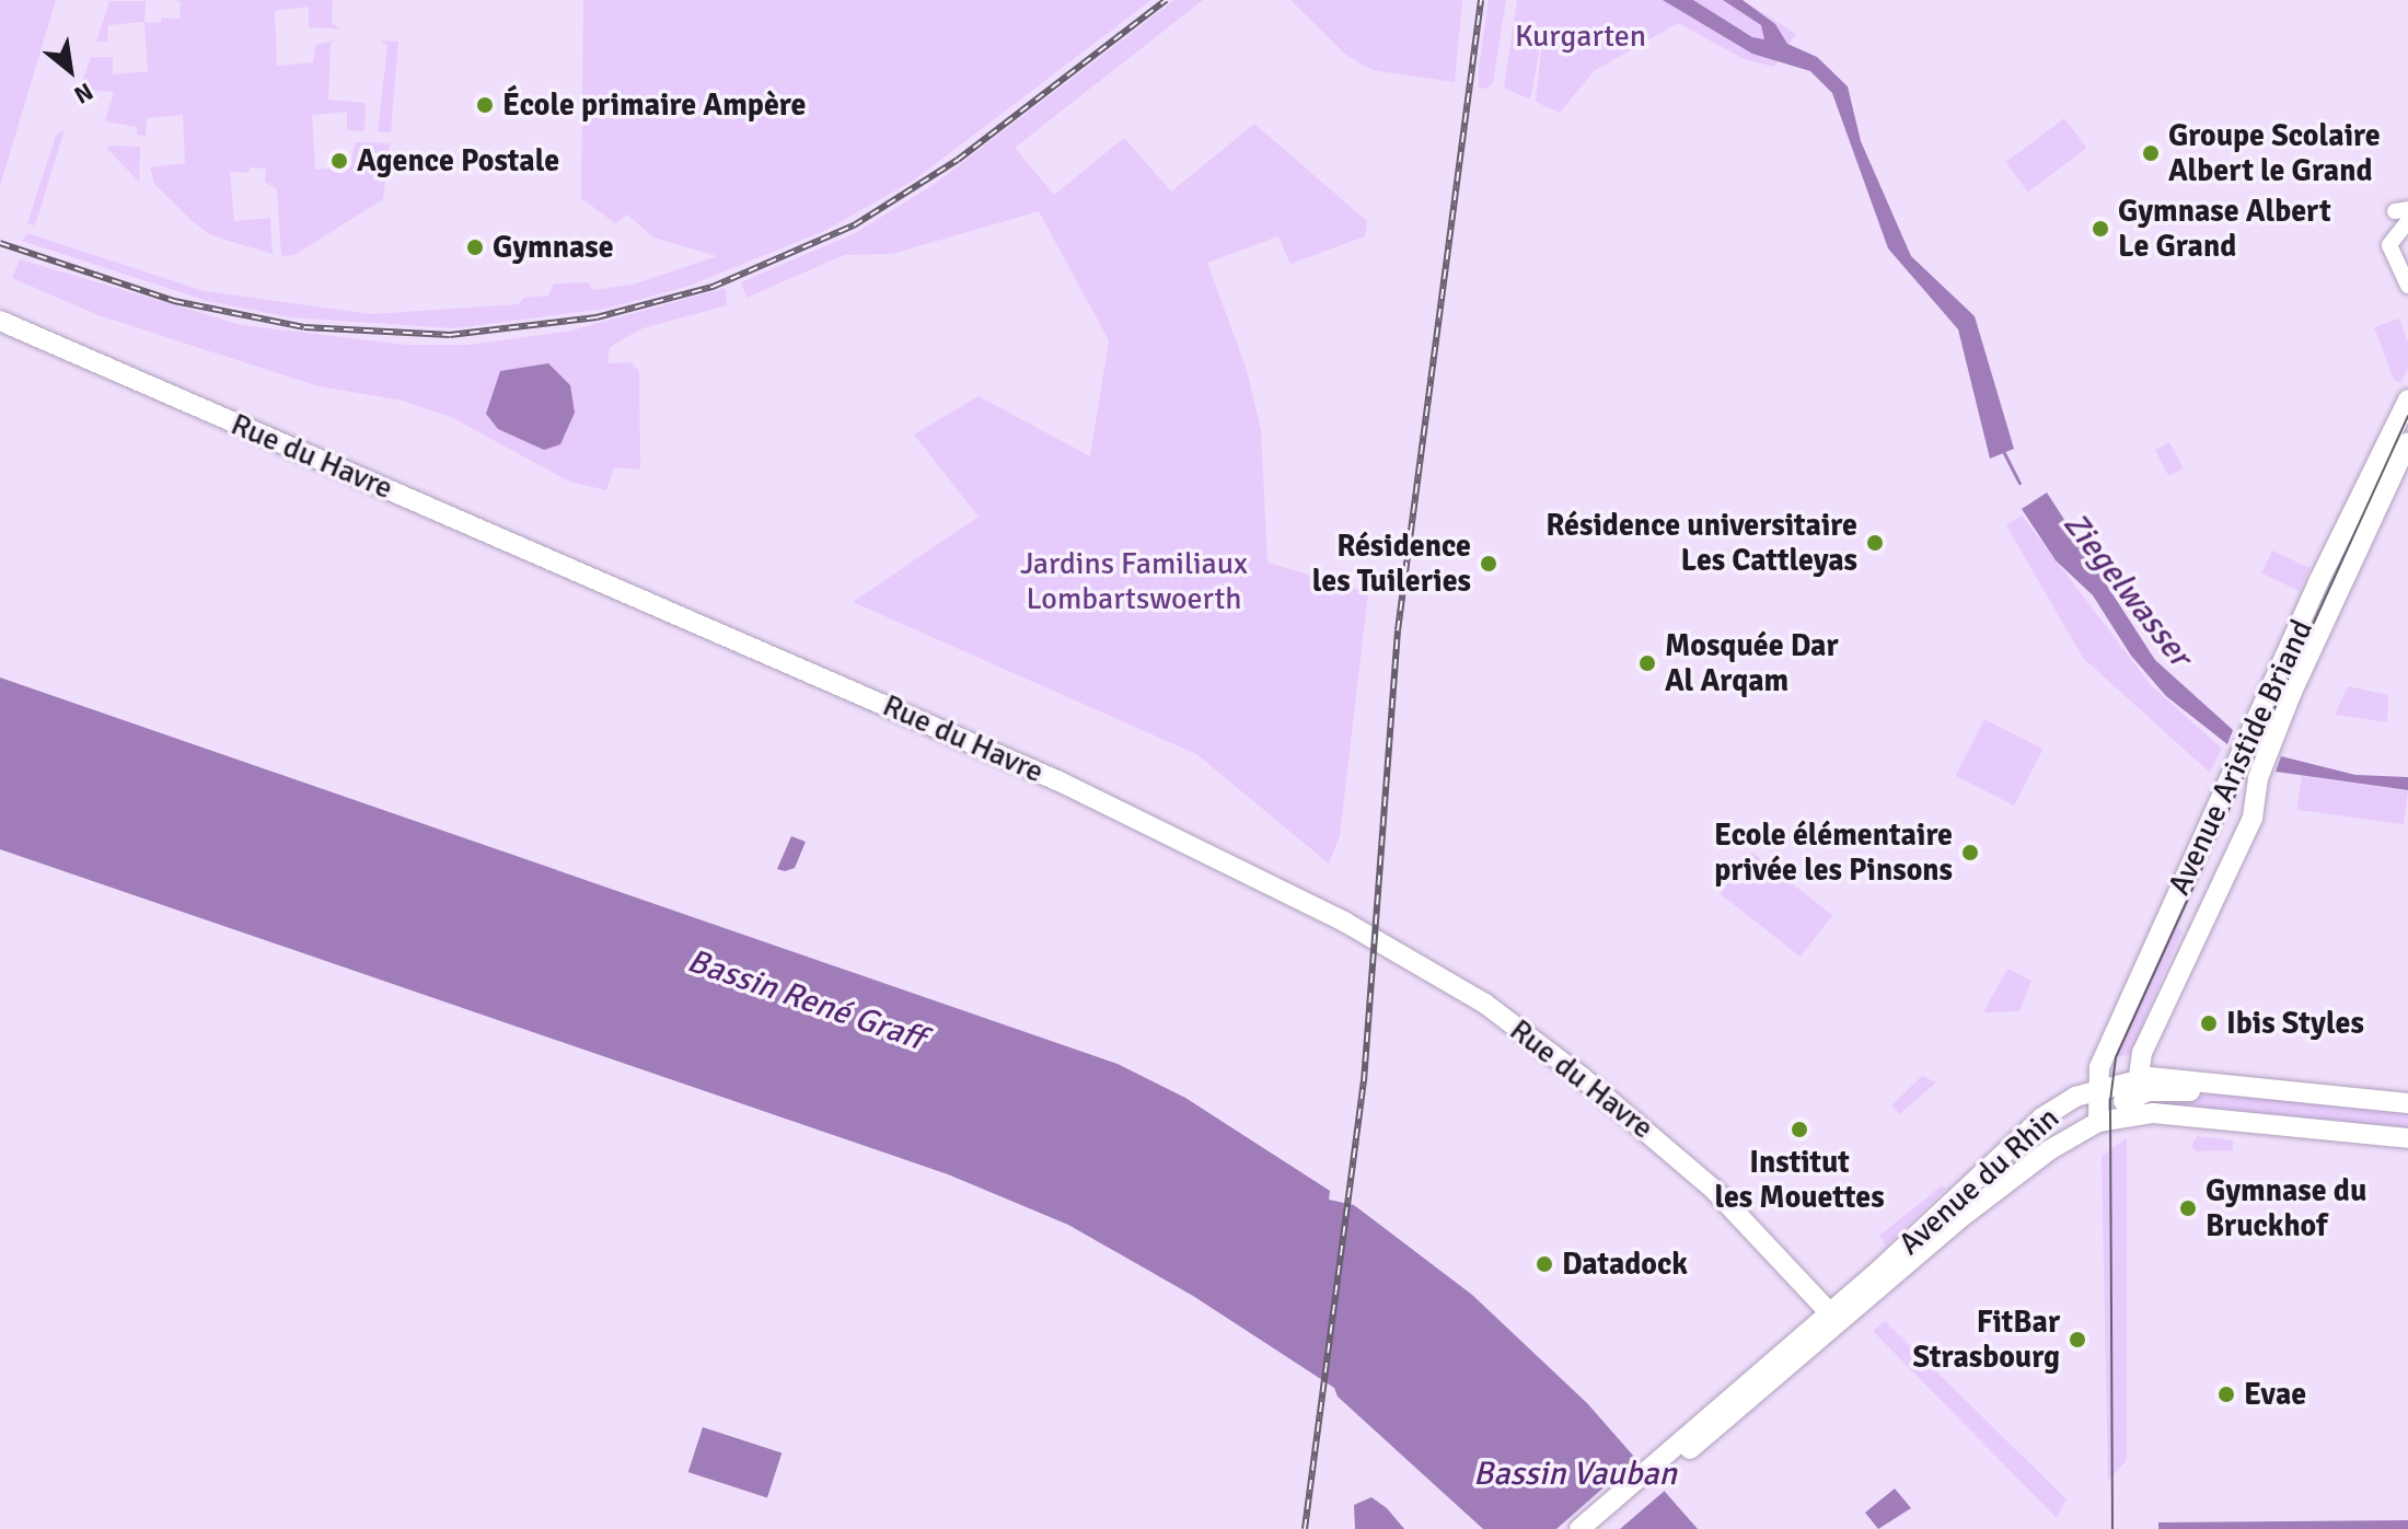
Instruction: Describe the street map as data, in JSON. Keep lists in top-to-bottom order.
{
  "streets": {
    "main road": ["Rue du Havre", "Avenue Aristide Briand", "Avenue du Rhin"]
  },
  "crossings": [
    ["Rue du Havre", "Avenue du Rhin"],
    ["Avenue Aristide Briand", "Avenue du Rhin"]
  ],
  "water": ["Ziegelwasser", "Bassin René Graff", "Bassin Vauban"],
  "parks": ["Kurgarten", "Jardins Familiaux Lombartswoerth"],
  "places": [
    "École primaire Ampère",
    "Groupe Scolaire Albert le Grand",
    "Agence Postale",
    "Gymnase Albert Le Grand",
    "Gymnase",
    "Résidence universitaire Les Cattleyas",
    "Résidence les Tuileries",
    "Mosquée Dar Al Arqam",
    "Ecole élémentaire privée les Pinsons",
    "Ibis Styles",
    "Institut les Mouettes",
    "Gymnase du Bruckhof",
    "Datadock",
    "FitBar Strasbourg",
    "Evae"
  ],
  "north": "bottom right"
}
